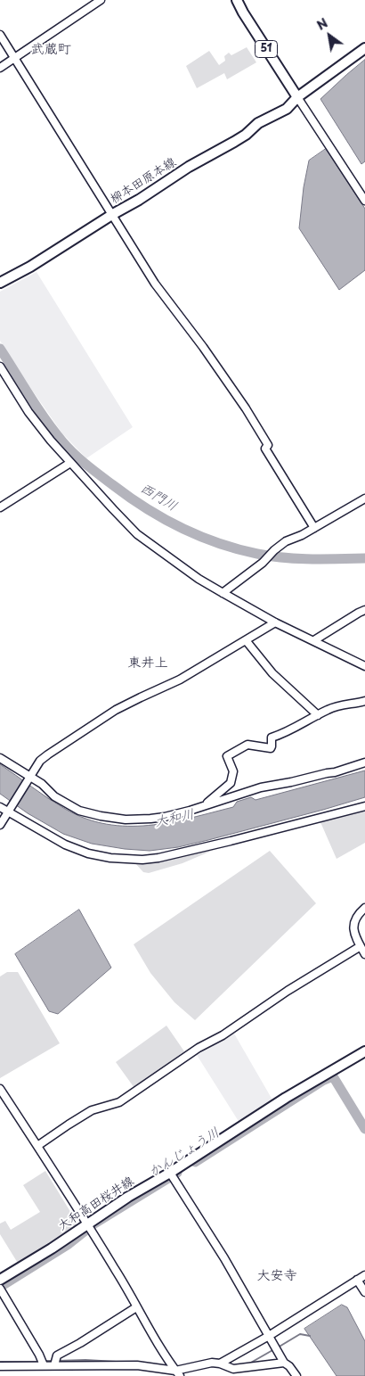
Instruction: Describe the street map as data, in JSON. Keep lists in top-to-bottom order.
{
  "streets": {
    "main road": ["51", "柳本田原本線", "大和高田桜井線"]
  },
  "crossings": [
    ["51", "柳本田原本線"]
  ],
  "districts": ["武蔵町", "東井上", "大安寺"],
  "water": ["西門川", "大和川", "かんじょう川"],
  "north": "top left"
}
